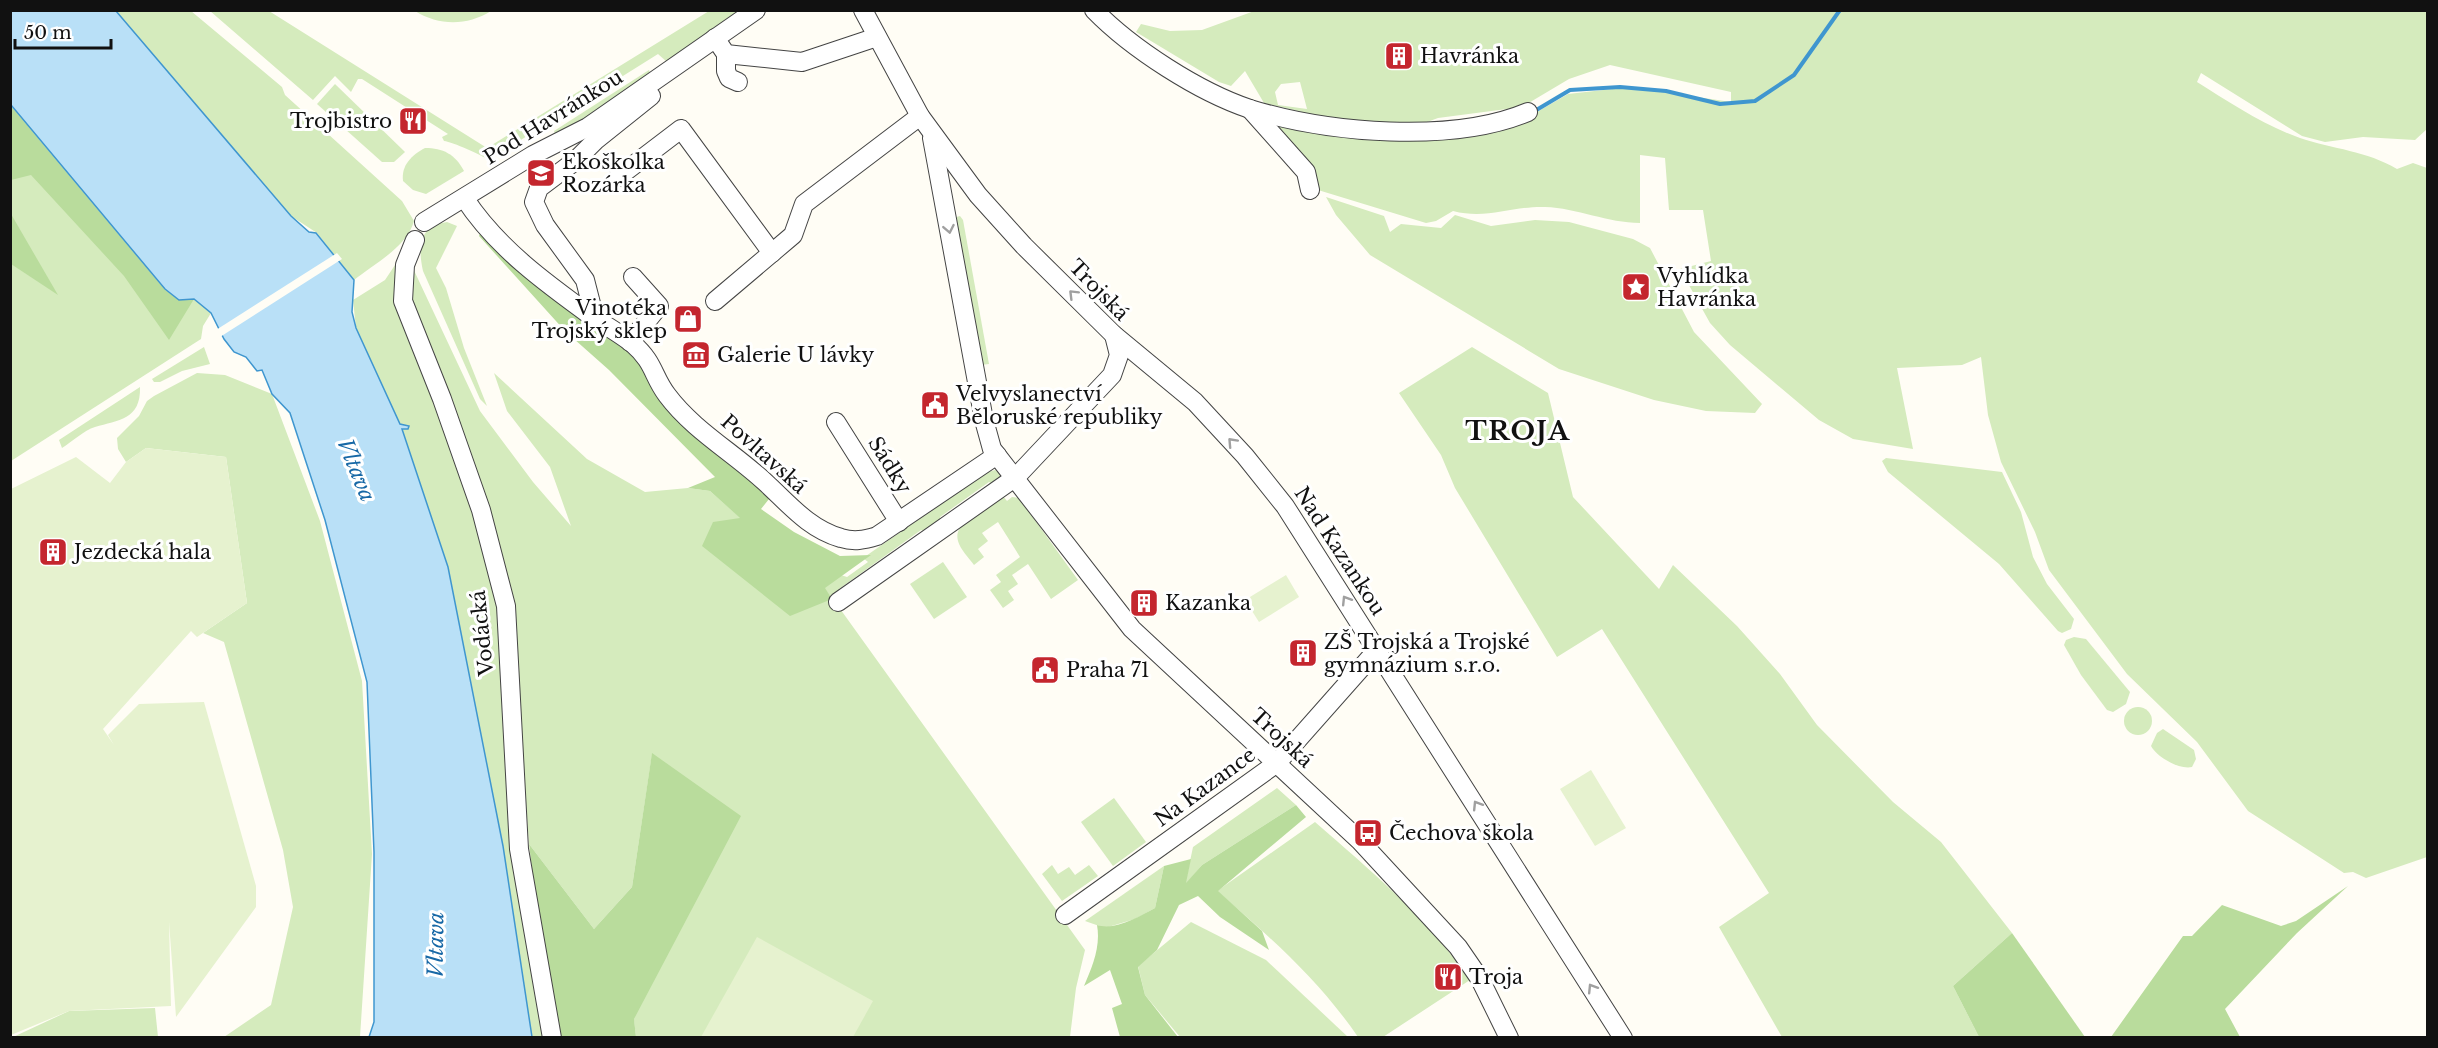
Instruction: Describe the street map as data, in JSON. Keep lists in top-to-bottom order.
{
  "streets": {
    "street": [
      "Pod Havránkou",
      "Trojská",
      "Povltavská",
      "Sádky",
      "Nad Kazankou",
      "Vodácká",
      "Na Kazance"
    ]
  },
  "crossings": [
    ["Pod Havránkou", "Povltavská"],
    ["Trojská", "Sádky"],
    ["Trojská", "Nad Kazankou"],
    ["Trojská", "Na Kazance"],
    ["Povltavská", "Sádky"],
    ["Nad Kazankou", "Na Kazance"]
  ],
  "one_way": ["Nad Kazankou"],
  "districts": ["TROJA"],
  "water": ["Vltava"],
  "places": {
    "building": [
      "Havránka",
      "Jezdecká hala",
      "Kazanka",
      "ZŠ Trojská a Trojské gymnázium s.r.o."
    ],
    "restaurant": ["Trojbistro", "Troja"],
    "school or university": ["Ekoškolka Rozárka"],
    "place": ["Vyhlídka Havránka"],
    "shop": ["Vinotéka Trojský sklep"],
    "museum": ["Galerie U lávky"],
    "public building": ["Velvyslanectví Běloruské republiky", "Praha 71"],
    "bus stop": ["Čechova škola"]
  },
  "scale_bar": "50 m"
}
